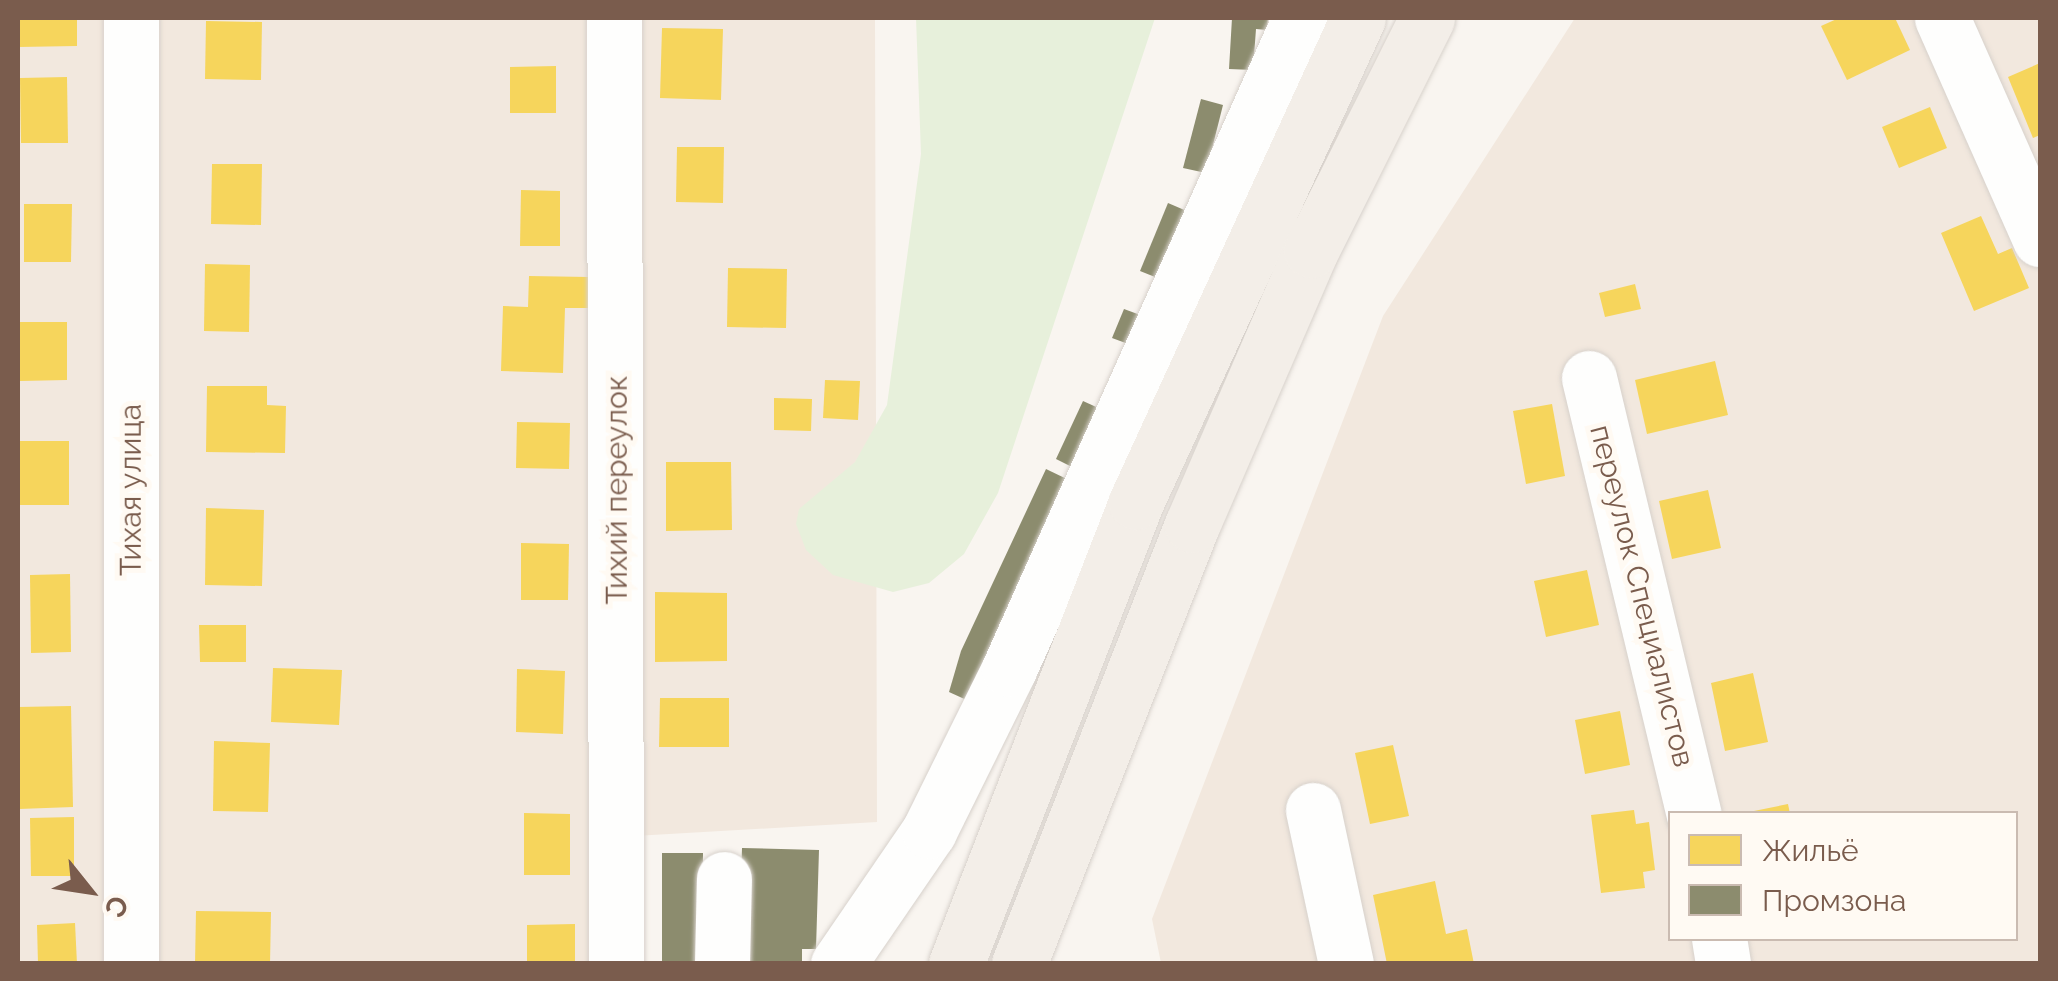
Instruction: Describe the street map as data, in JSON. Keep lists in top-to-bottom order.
{
  "streets": {
    "street": ["Тихая улица", "Тихий переулок", "переулок Специалистов"]
  },
  "legend": ["Жильё", "Промзона"],
  "north": "bottom right"
}
